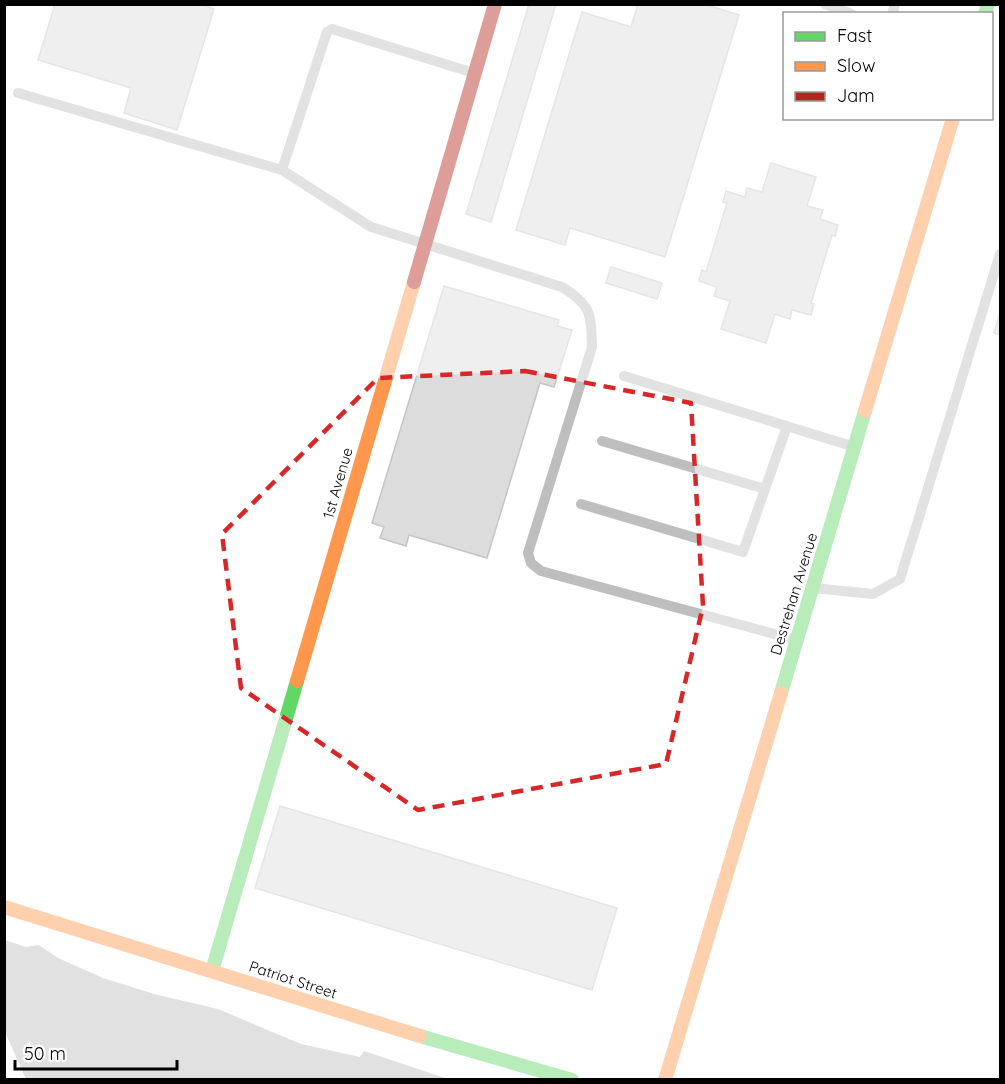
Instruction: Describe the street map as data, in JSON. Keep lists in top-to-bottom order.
{
  "streets": {
    "main road": ["1st Avenue", "Destrehan Avenue", "Patriot Street"]
  },
  "crossings": [
    ["1st Avenue", "Patriot Street"]
  ],
  "legend": ["Fast", "Slow", "Jam"],
  "scale_bar": "50 m"
}
